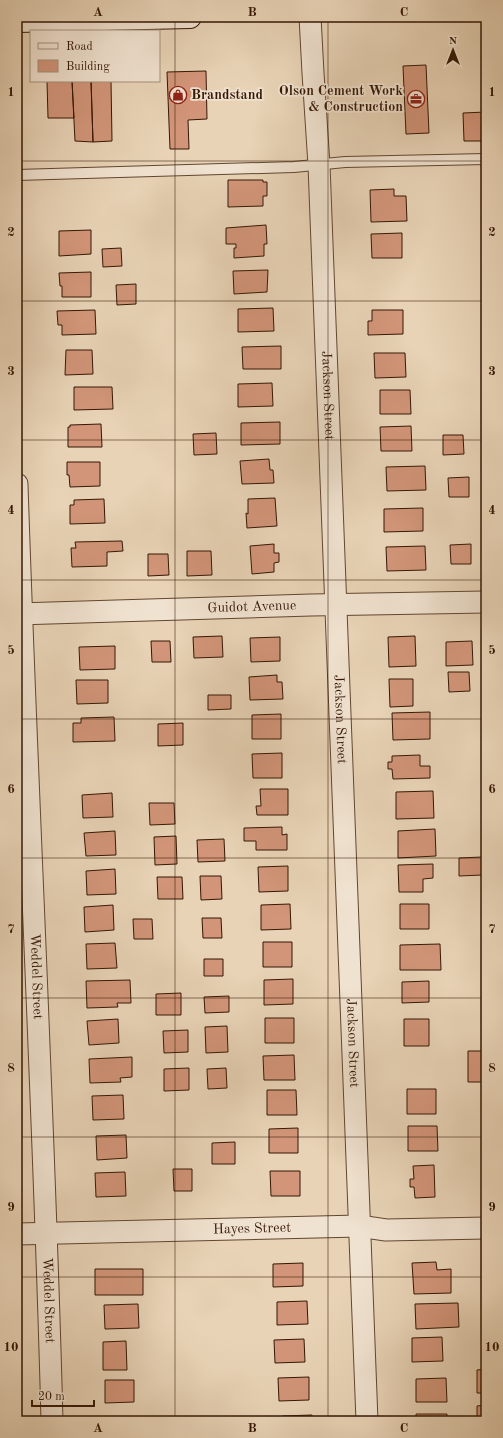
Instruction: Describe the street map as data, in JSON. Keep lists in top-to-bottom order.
{
  "streets": {
    "street": [
      "Jackson Street",
      "Guidot Avenue",
      "Weddel Street",
      "Hayes Street"
    ]
  },
  "crossings": [
    ["Jackson Street", "Guidot Avenue"],
    ["Jackson Street", "Hayes Street"],
    ["Guidot Avenue", "Weddel Street"],
    ["Weddel Street", "Hayes Street"]
  ],
  "places": {
    "shop": ["Brandstand"],
    "office": ["Olson Cement Work & Construction"]
  },
  "legend": ["Road", "Building"],
  "scale_bar": "20 m",
  "north": "top",
  "grid": {
    "columns": ["A", "B", "C"],
    "rows": [
      "1",
      "2",
      "3",
      "4",
      "5",
      "6",
      "7",
      "8",
      "9",
      "10"
    ]
  }
}
